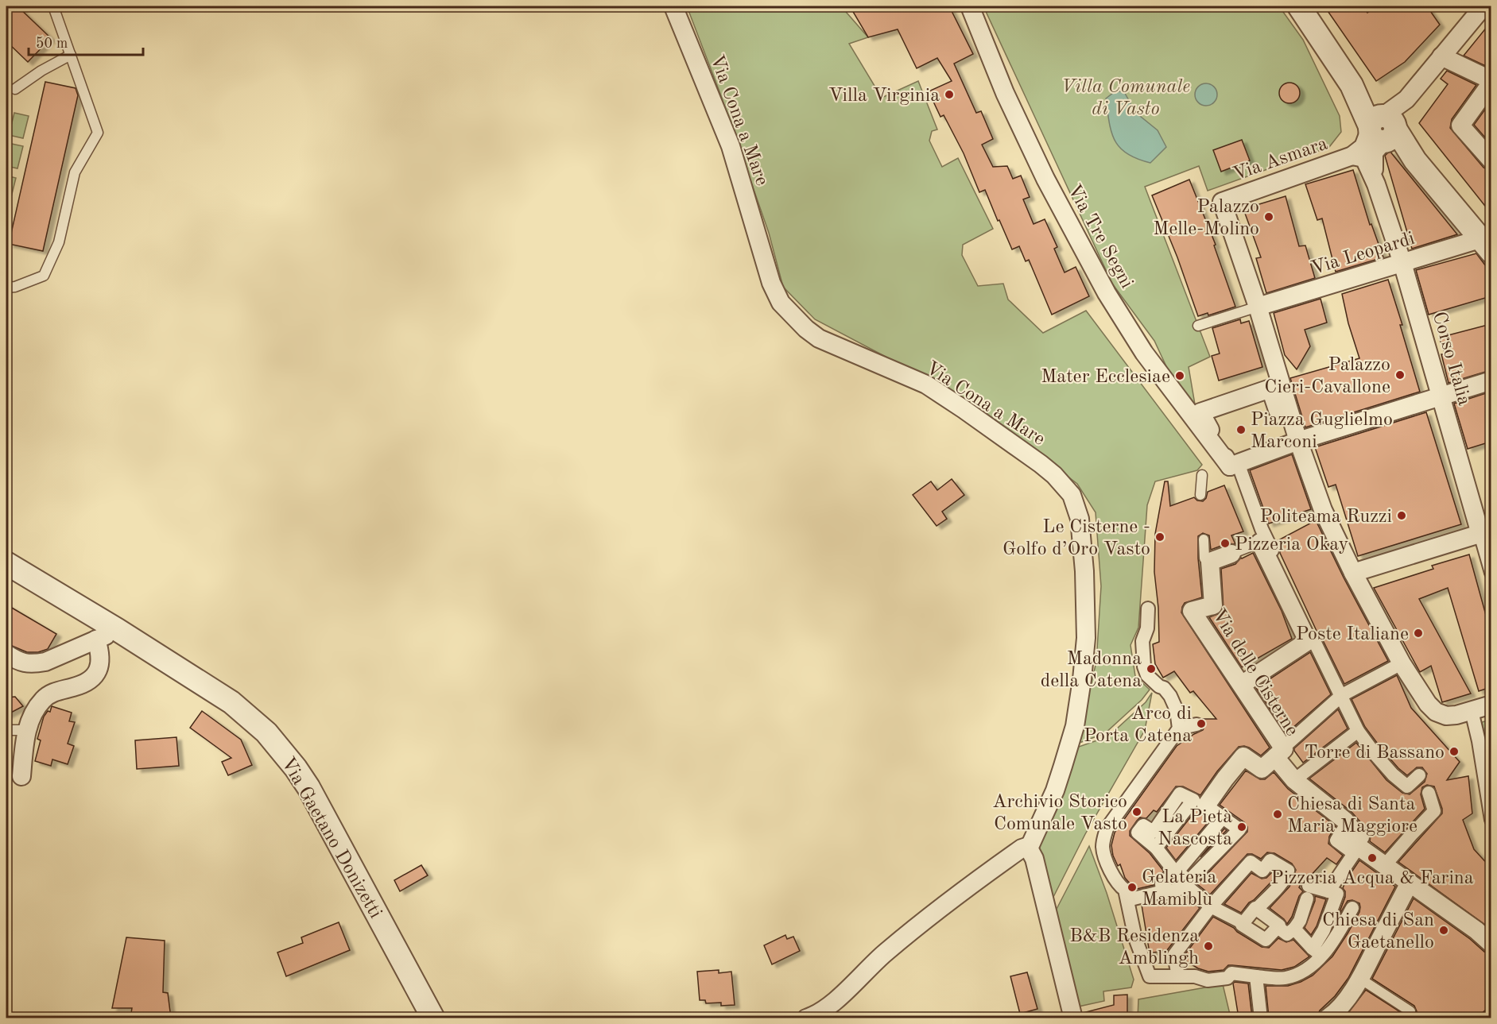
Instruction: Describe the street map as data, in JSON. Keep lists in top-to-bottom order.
{
  "streets": {
    "street": [
      "Via Cona a Mare",
      "Via Asmara",
      "Via Tre Segni",
      "Via Leopardi",
      "Corso Italia",
      "Via delle Cisterne",
      "Via Gaetano Donizetti"
    ]
  },
  "crossings": [
    ["Via Asmara", "Via Leopardi"],
    ["Via Leopardi", "Corso Italia"]
  ],
  "parks": ["Villa Comunale di Vasto"],
  "places": [
    "Villa Virginia",
    "Palazzo Melle-Molino",
    "Palazzo Cieri-Cavallone",
    "Mater Ecclesiae",
    "Piazza Guglielmo Marconi",
    "Politeama Ruzzi",
    "Le Cisterne - Golfo d’Oro Vasto",
    "Pizzeria Okay",
    "Poste Italiane",
    "Madonna della Catena",
    "Arco di Porta Catena",
    "Torre di Bassano",
    "Archivio Storico Comunale Vasto",
    "Chiesa di Santa Maria Maggiore",
    "La Pietà Nascosta",
    "Pizzeria Acqua & Farina",
    "Gelateria Mamiblù",
    "Chiesa di San Gaetanello",
    "B&B Residenza Amblingh"
  ],
  "scale_bar": "50 m"
}
